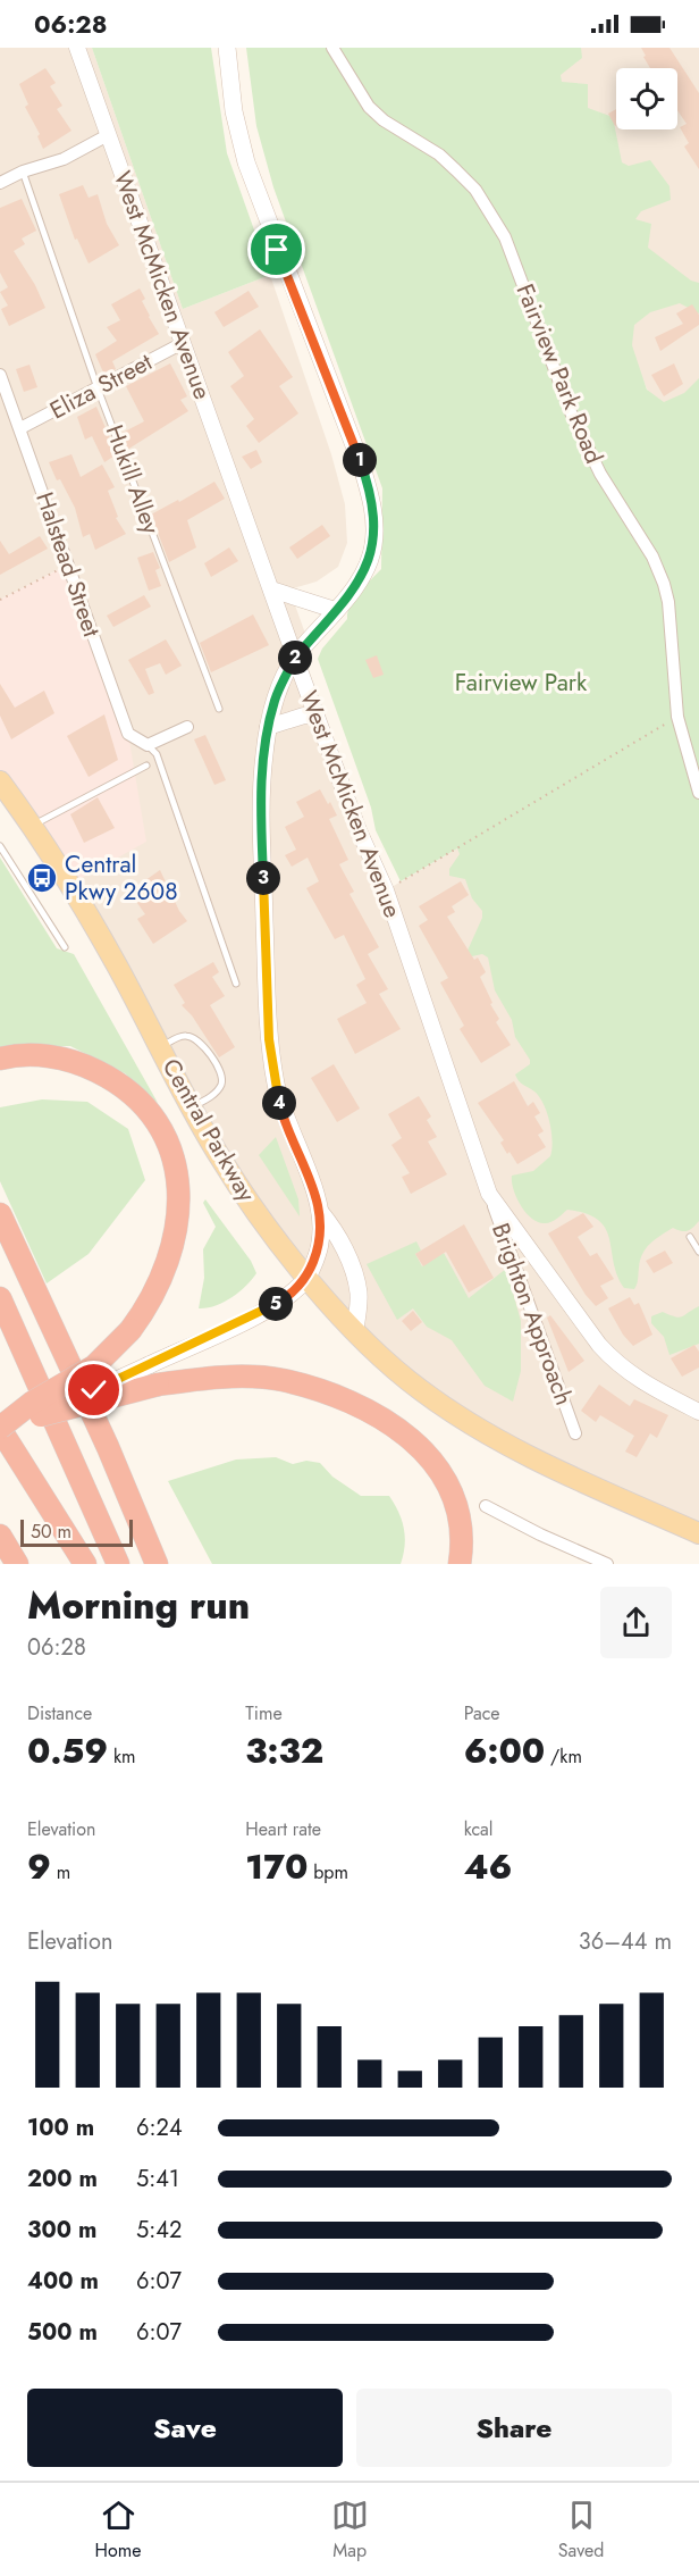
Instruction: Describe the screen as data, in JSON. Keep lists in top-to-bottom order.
{
  "streets": {
    "main road": ["Central Parkway"],
    "street": [
      "West McMicken Avenue",
      "Fairview Park Road",
      "Eliza Street",
      "Halstead Street",
      "Brighton Approach"
    ],
    "lane": ["Hukill Alley"]
  },
  "crossings": [
    ["West McMicken Avenue", "Eliza Street"],
    ["West McMicken Avenue", "Brighton Approach"],
    ["Eliza Street", "Hukill Alley"],
    ["Eliza Street", "Halstead Street"]
  ],
  "parks": ["Fairview Park"],
  "places": {
    "bus stop": ["Central Pkwy 2608"]
  },
  "scale_bar": "50 m",
  "page": {
    "status": "06:28",
    "pins": [
      "1",
      "2",
      "3",
      "4",
      "5"
    ],
    "scale": "50 m",
    "heading": ["Morning run", "06:28"],
    "stats": [
      ["Distance", "0.59 km"],
      ["Time", "3:32"],
      ["Pace", "6:00 /km"],
      ["Elevation", "9 m"],
      ["Heart rate", "170 bpm"],
      ["kcal", "46"]
    ],
    "chart": ["Elevation", "36–44 m"],
    "list": [
      {
        "name": "100 m",
        "note": "6:24"
      },
      {
        "name": "200 m",
        "note": "5:41"
      },
      {
        "name": "300 m",
        "note": "5:42"
      },
      {
        "name": "400 m",
        "note": "6:07"
      },
      {
        "name": "500 m",
        "note": "6:07"
      }
    ],
    "buttons": ["Save", "Share"],
    "tabs": ["Home", "Map", "Saved"]
  }
}
